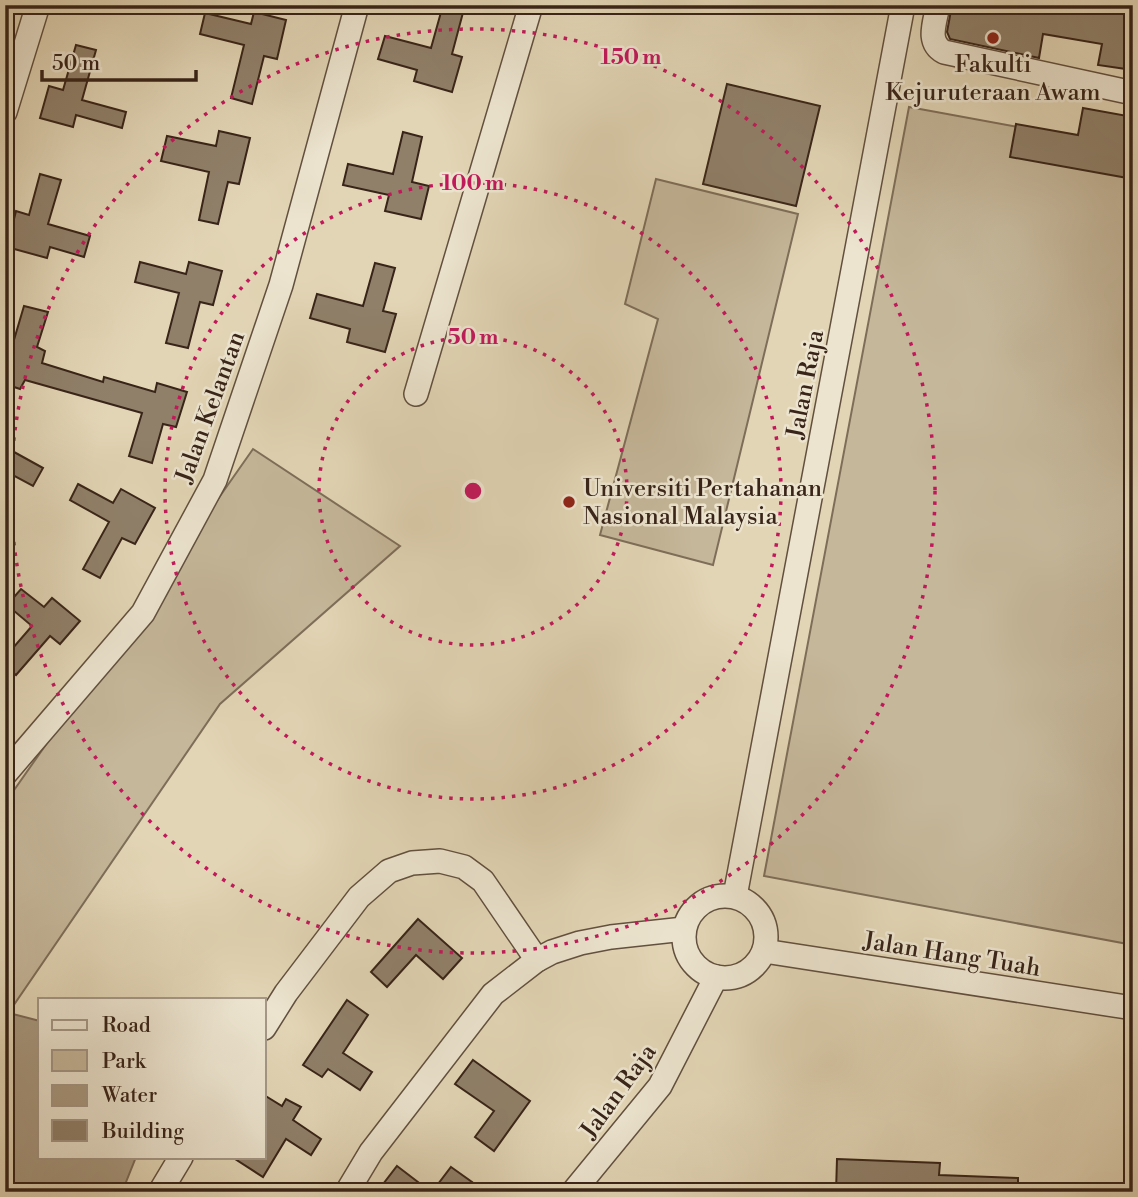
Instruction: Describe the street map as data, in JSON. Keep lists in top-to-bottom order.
{
  "streets": {
    "street": ["Jalan Raja", "Jalan Kelantan", "Jalan Hang Tuah"]
  },
  "crossings": [
    ["Jalan Raja", "Jalan Hang Tuah"]
  ],
  "places": ["Fakulti Kejuruteraan Awam", "Universiti Pertahanan Nasional Malaysia"],
  "legend": [
    "Road",
    "Park",
    "Water",
    "Building"
  ],
  "scale_bar": "50 m",
  "rings": ["150 m", "100 m", "50 m"]
}
